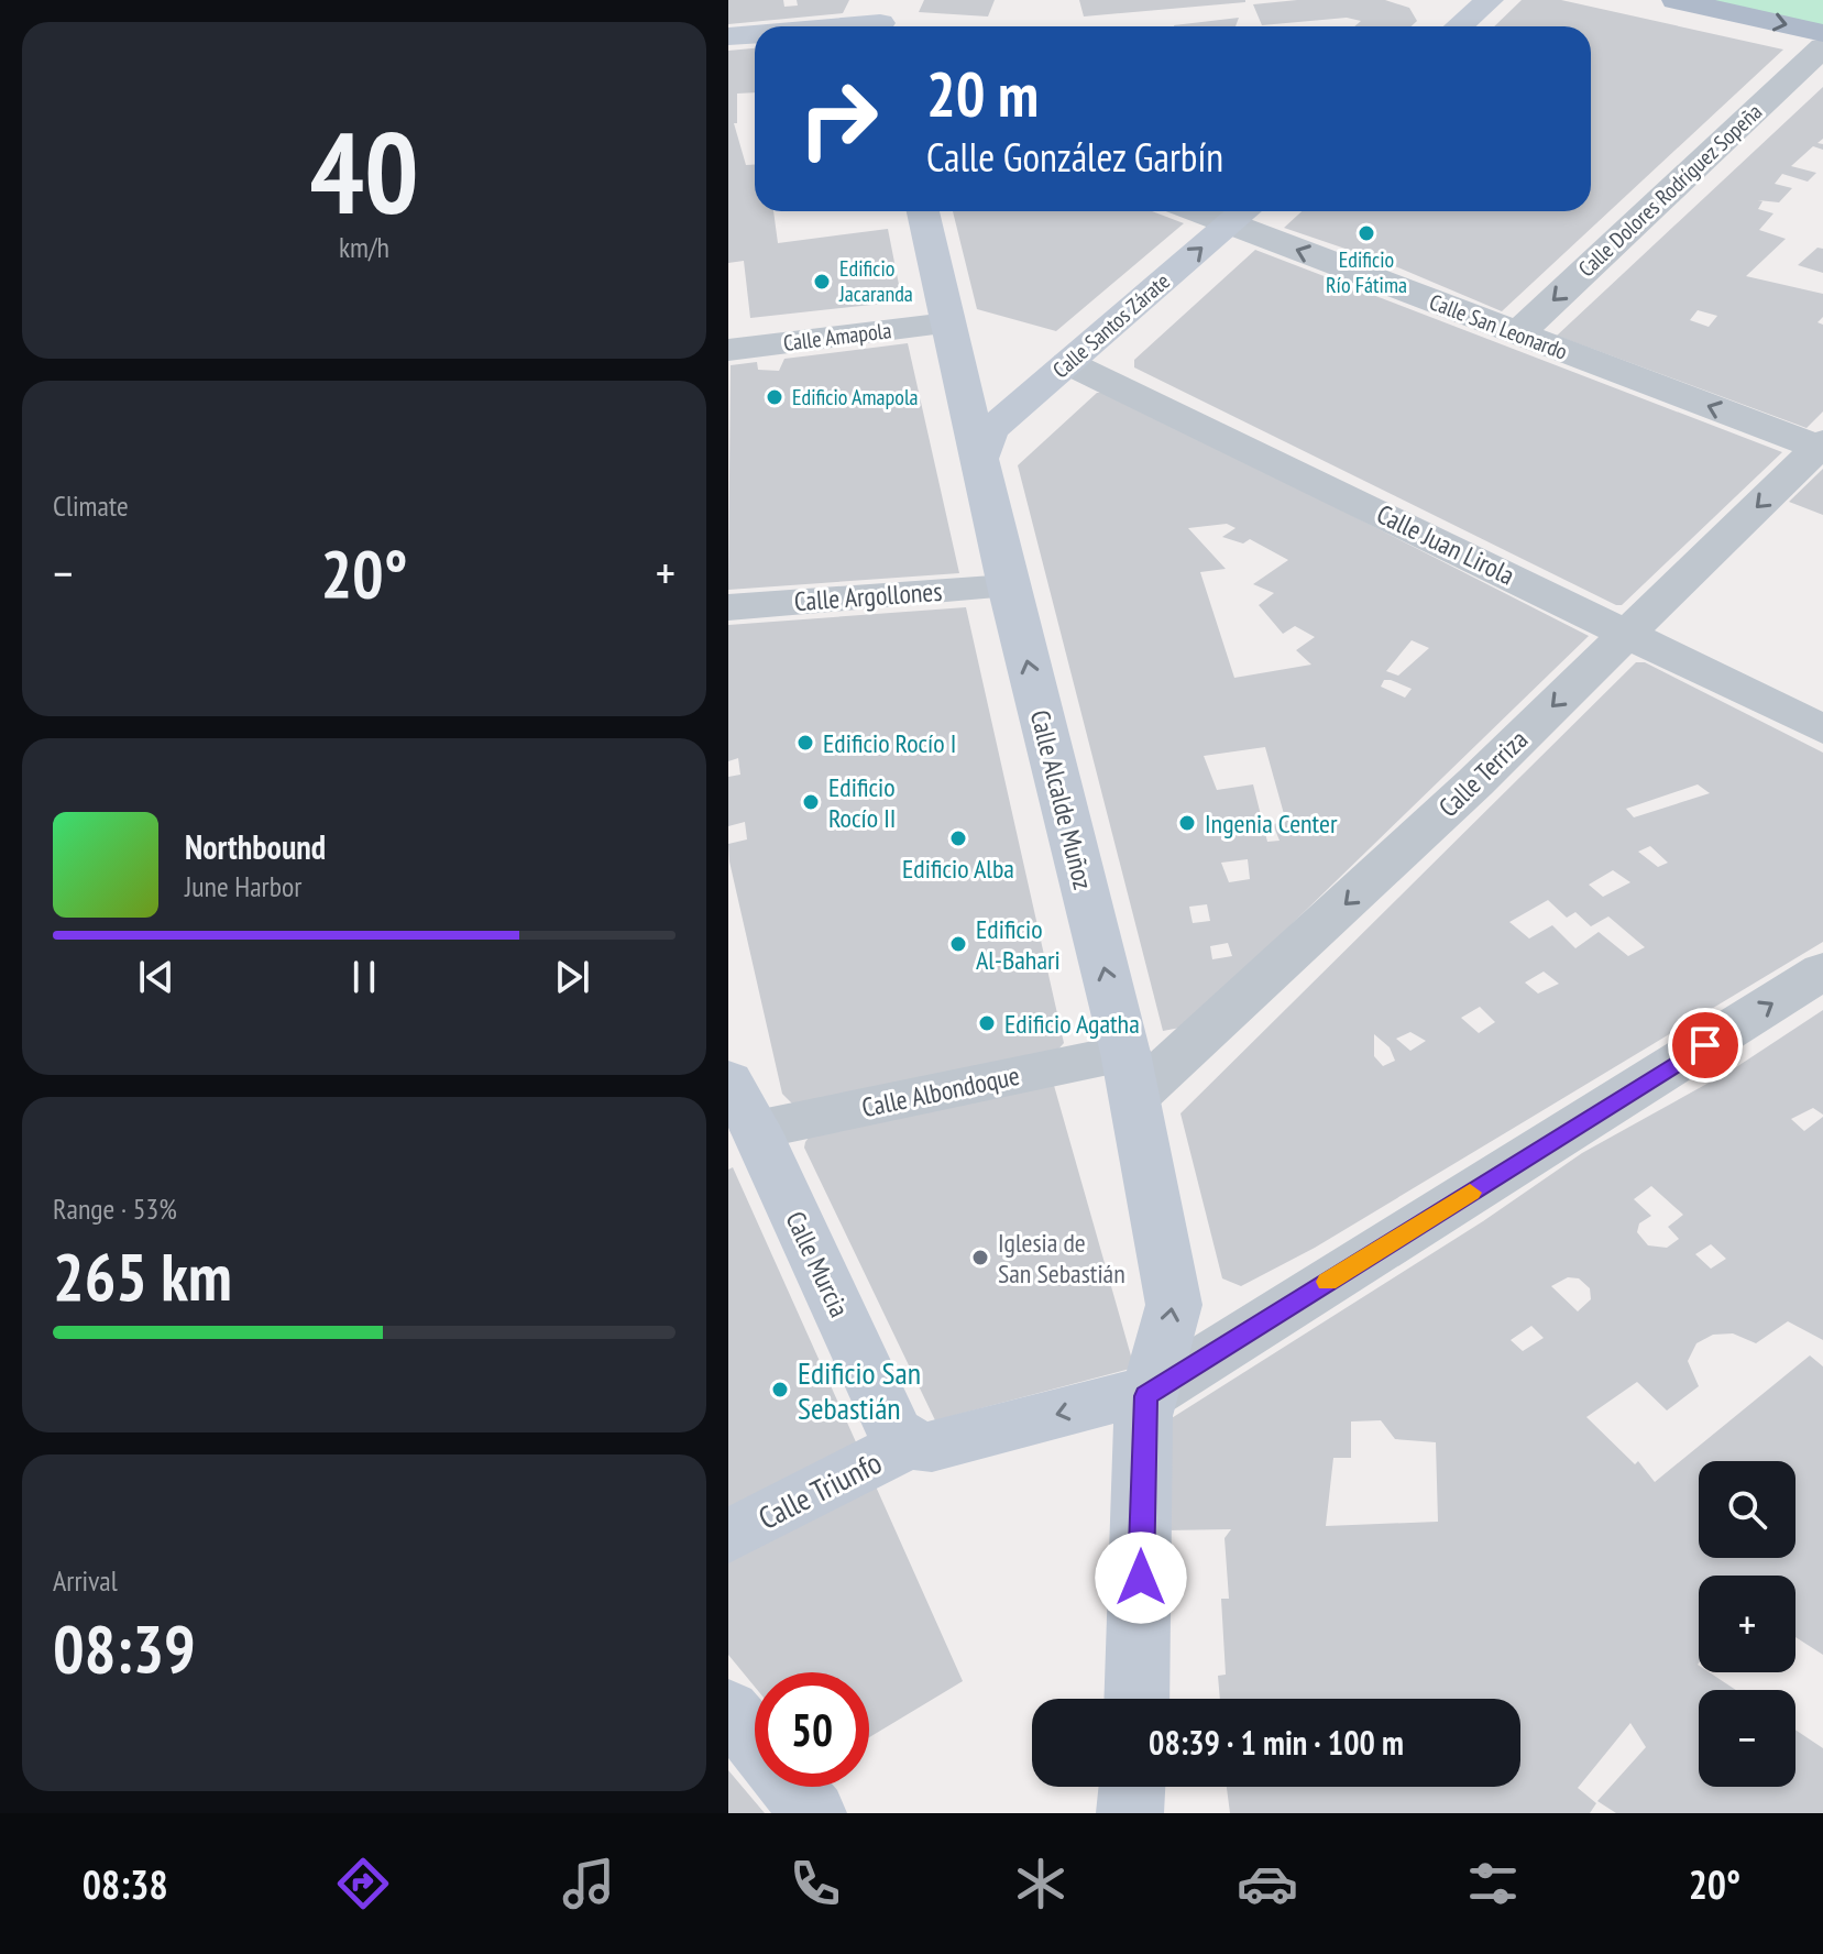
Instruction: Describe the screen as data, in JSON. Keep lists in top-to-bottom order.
{
  "streets": {
    "street": [
      "Calle Dolores Rodríguez Sopeña",
      "Calle Santos Zárate",
      "Calle San Leonardo",
      "Calle Amapola",
      "Calle Juan Lirola",
      "Calle Argollones",
      "Calle Terriza",
      "Calle Alcalde Muñoz",
      "Calle Albondoque",
      "Calle Murcia",
      "Calle Triunfo"
    ]
  },
  "crossings": [
    ["Calle Dolores Rodríguez Sopeña", "Calle San Leonardo"],
    ["Calle Santos Zárate", "Calle San Leonardo"],
    ["Calle Santos Zárate", "Calle Juan Lirola"],
    ["Calle Santos Zárate", "Calle Alcalde Muñoz"],
    ["Calle San Leonardo", "Calle Terriza"],
    ["Calle Amapola", "Calle Alcalde Muñoz"],
    ["Calle Juan Lirola", "Calle Terriza"],
    ["Calle Argollones", "Calle Alcalde Muñoz"],
    ["Calle Terriza", "Calle Alcalde Muñoz"],
    ["Calle Terriza", "Calle Albondoque"],
    ["Calle Alcalde Muñoz", "Calle Albondoque"],
    ["Calle Albondoque", "Calle Murcia"],
    ["Calle Murcia", "Calle Triunfo"]
  ],
  "one_way": [
    "Calle Dolores Rodríguez Sopeña",
    "Calle Santos Zárate",
    "Calle San Leonardo",
    "Calle Alcalde Muñoz"
  ],
  "places": [
    "Edificio Río Fátima",
    "Edificio Jacaranda",
    "Edificio Amapola",
    "Edificio Rocío I",
    "Edificio Rocío II",
    "Ingenia Center",
    "Edificio Alba",
    "Edificio Al-Bahari",
    "Edificio Agatha",
    "Iglesia de San Sebastián",
    "Edificio San Sebastián"
  ],
  "page": {
    "tile": [
      ["40", "km/h"],
      "Climate",
      ["Range · 53%", "265 km"],
      ["Arrival", "08:39"]
    ],
    "turn": ["20 m", "Calle González Garbín"],
    "heat": ["−", "20°", "+"],
    "song": ["Northbound", "June Harbor"],
    "map_buttons": ["+", "−"],
    "limit": "50",
    "trip": "08:39 · 1 min · 100 m",
    "tabs": ["08:38", "20°"]
  }
}
